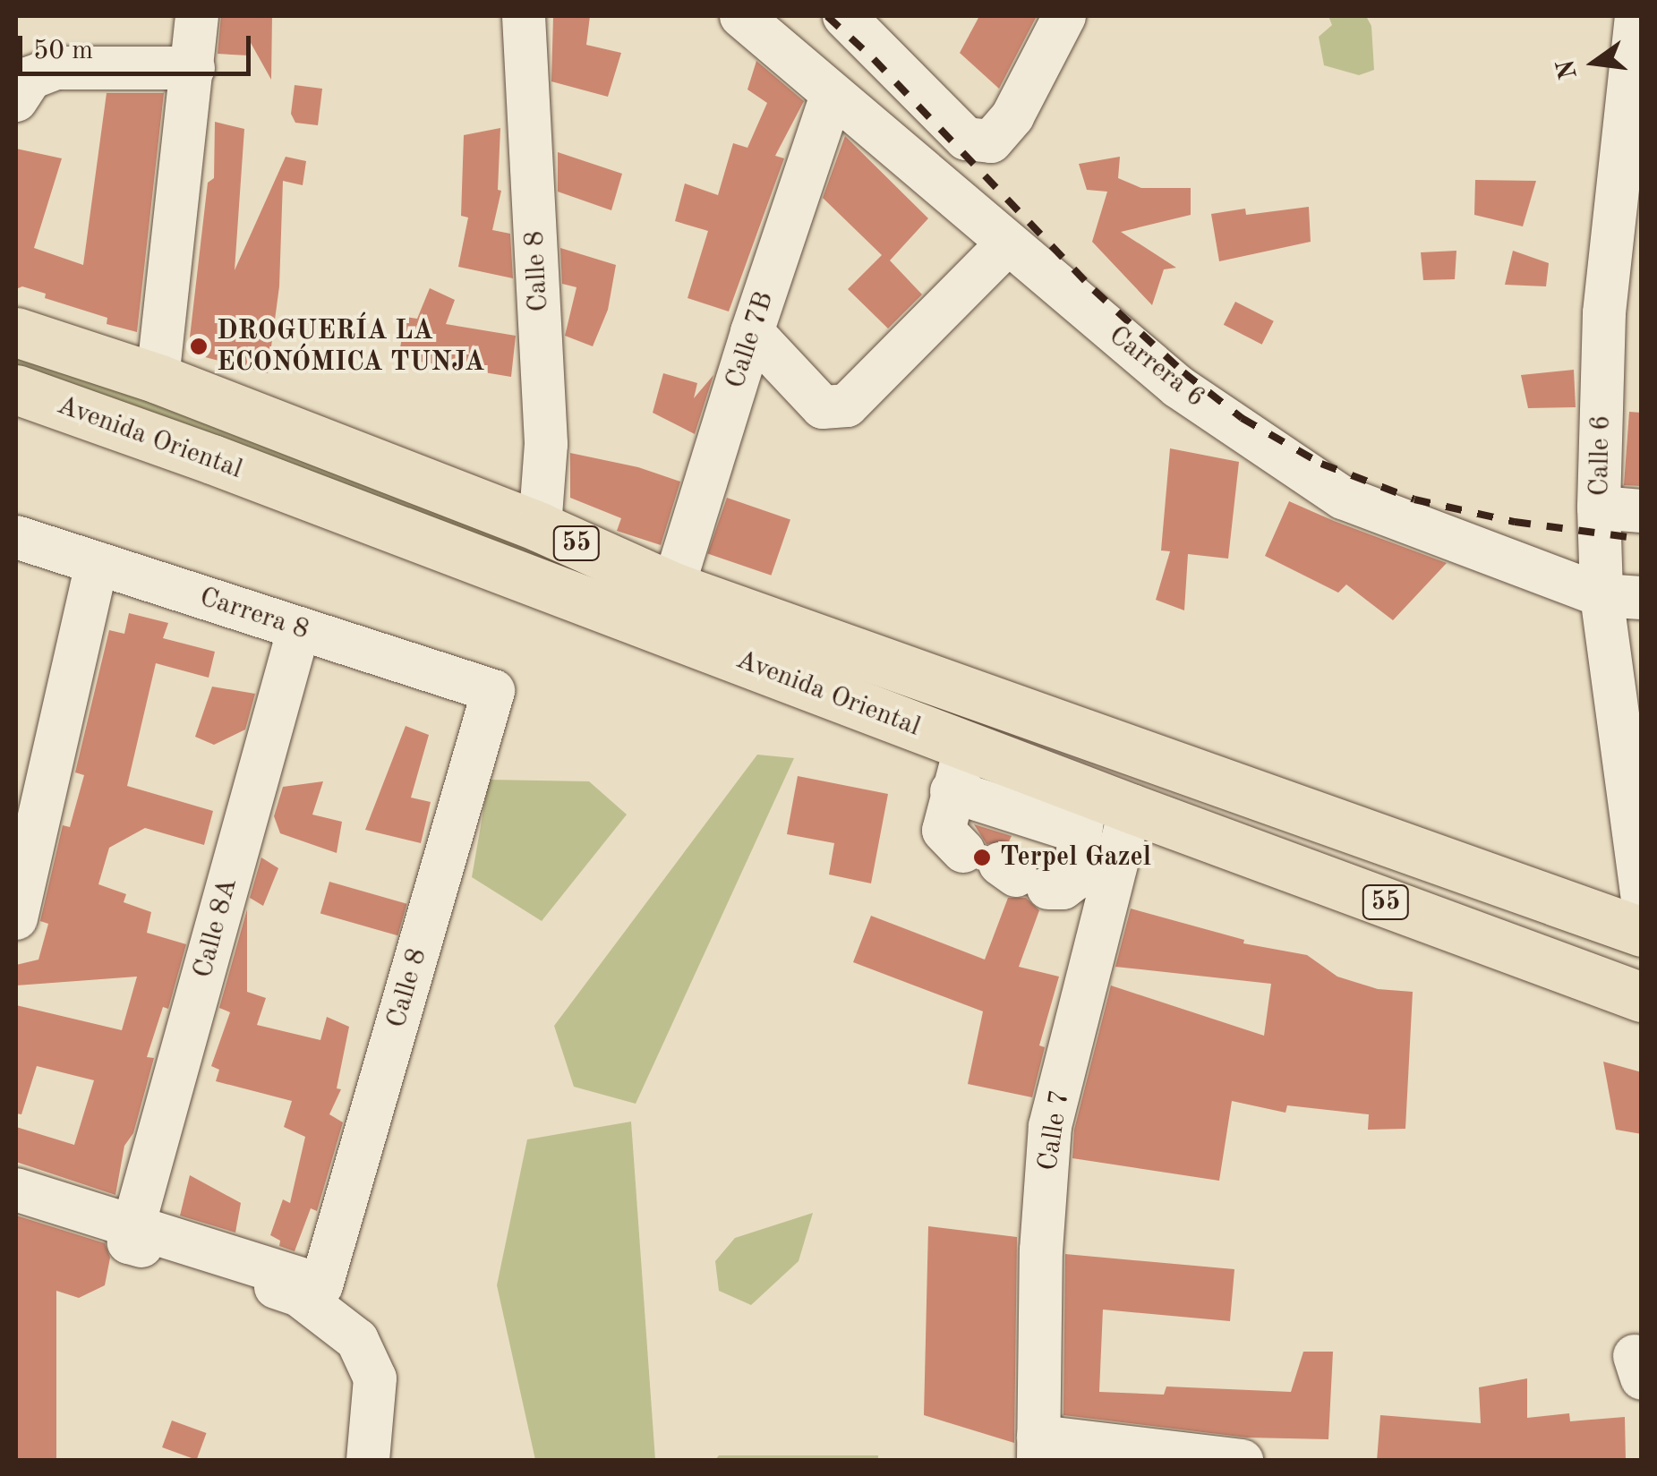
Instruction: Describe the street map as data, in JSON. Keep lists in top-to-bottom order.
{
  "streets": {
    "main road": ["Avenida Oriental", "55"],
    "street": [
      "Calle 8",
      "Calle 7B",
      "Carrera 6",
      "Calle 6",
      "Carrera 8",
      "Calle 8A",
      "Calle 7"
    ]
  },
  "crossings": [
    ["Calle 8", "Avenida Oriental"],
    ["Calle 8", "Carrera 8"],
    ["Calle 8", "Calle 8A"],
    ["Calle 7B", "Carrera 6"],
    ["Calle 7B", "Avenida Oriental"],
    ["Carrera 6", "Calle 6"],
    ["Avenida Oriental", "Calle 6"],
    ["Avenida Oriental", "Calle 7"],
    ["Carrera 8", "Calle 8A"]
  ],
  "places": ["DROGUERÍA LA ECONÓMICA TUNJA", "Terpel Gazel"],
  "scale_bar": "50 m",
  "north": "left"
}
